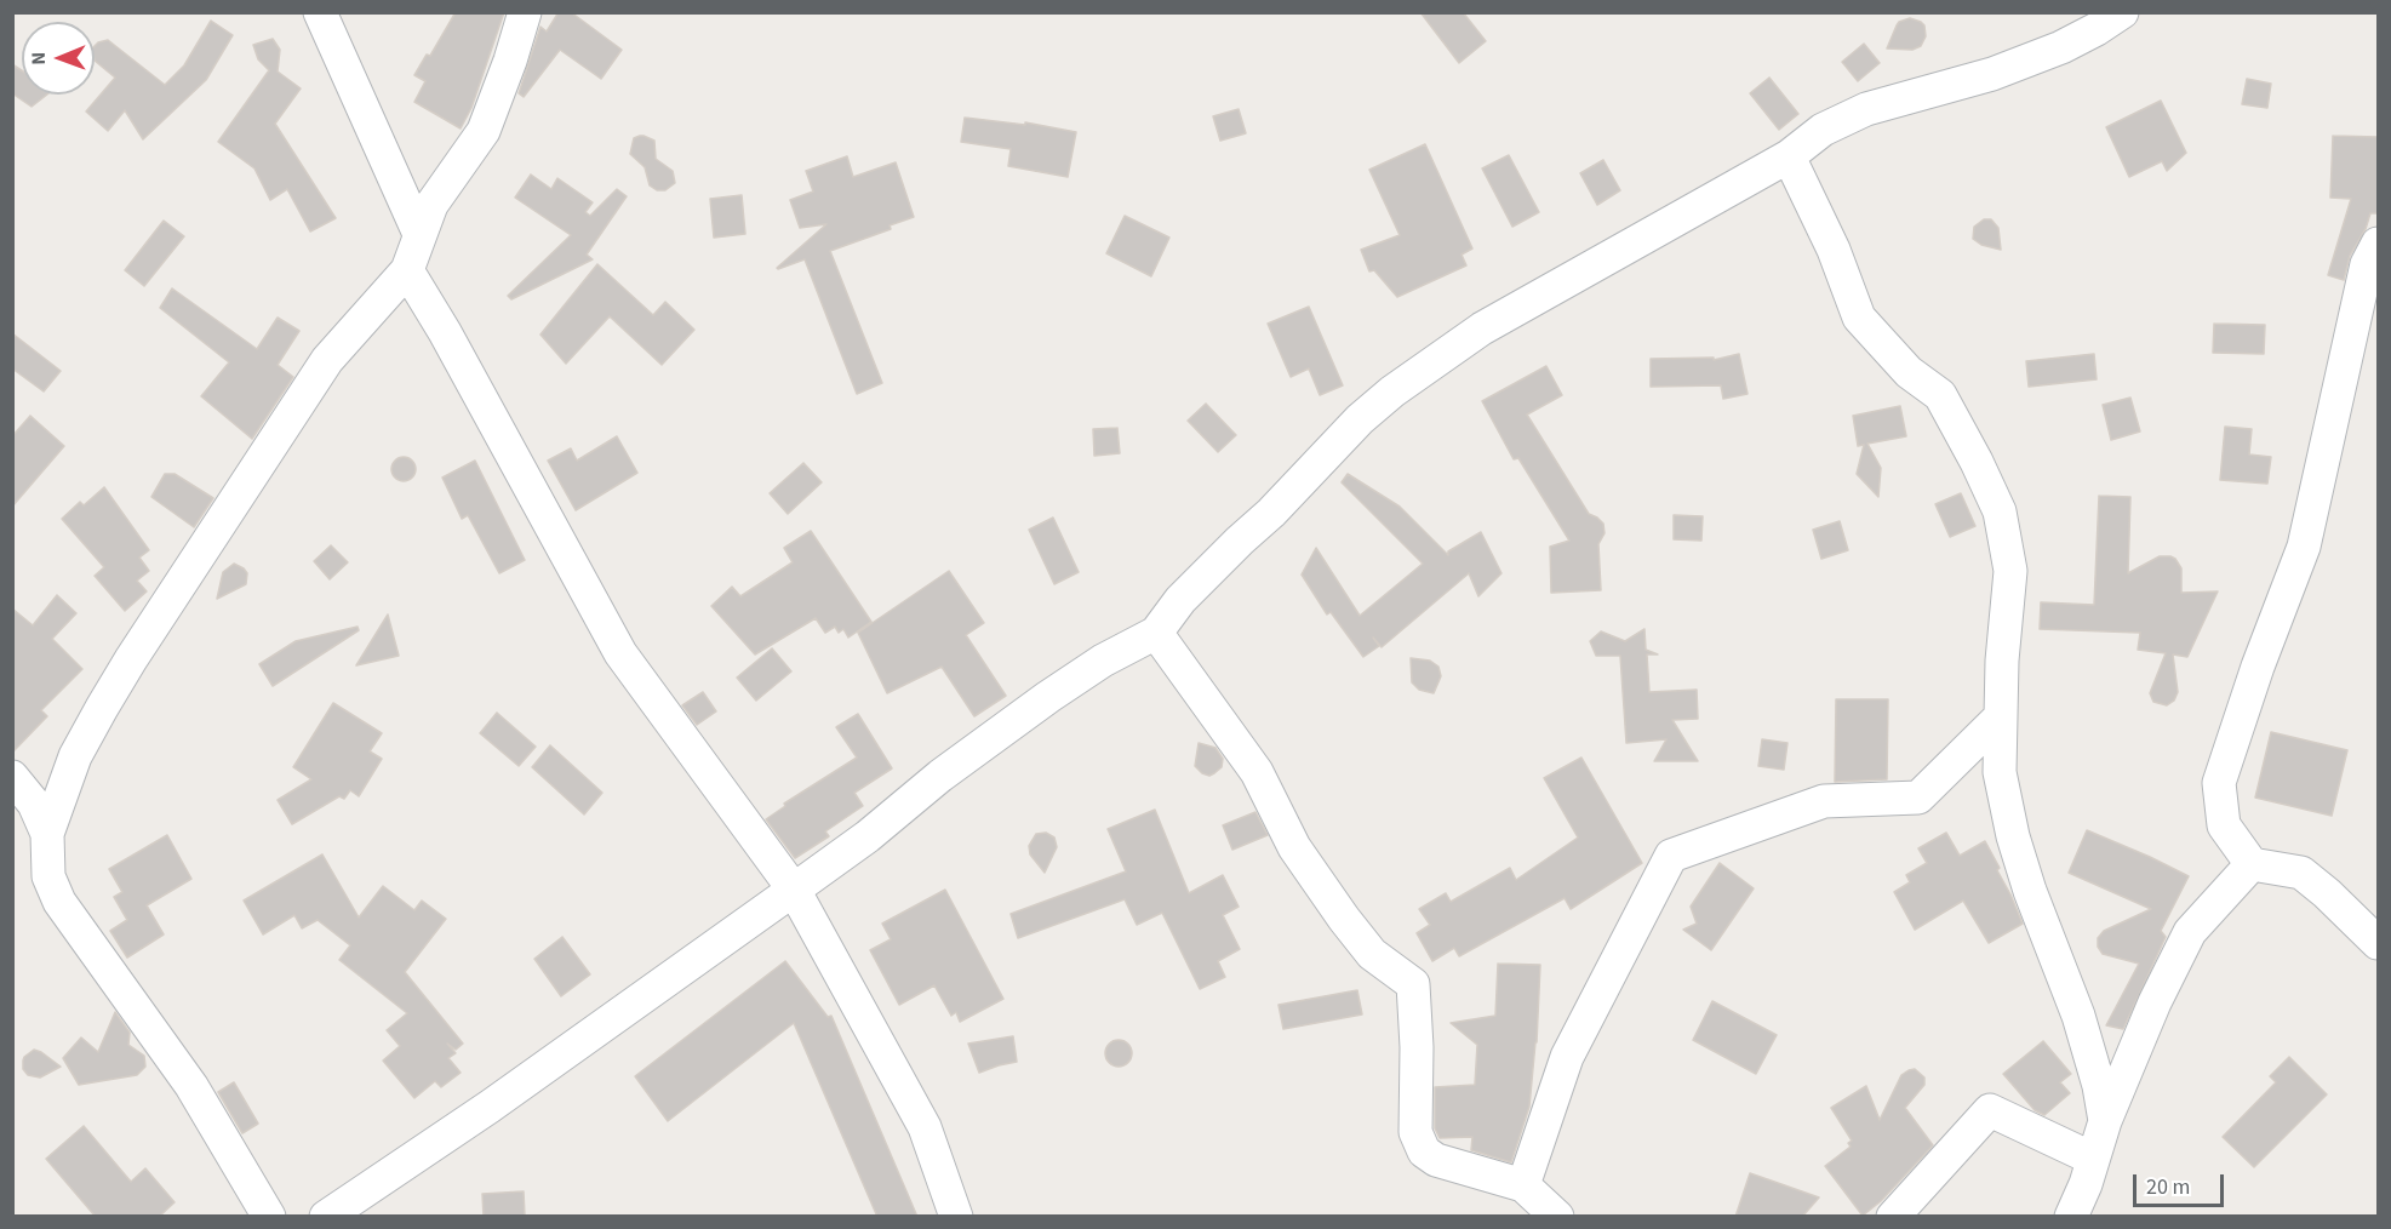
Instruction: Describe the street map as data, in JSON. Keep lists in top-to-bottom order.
{
  "scale_bar": "20 m",
  "north": "left"
}
